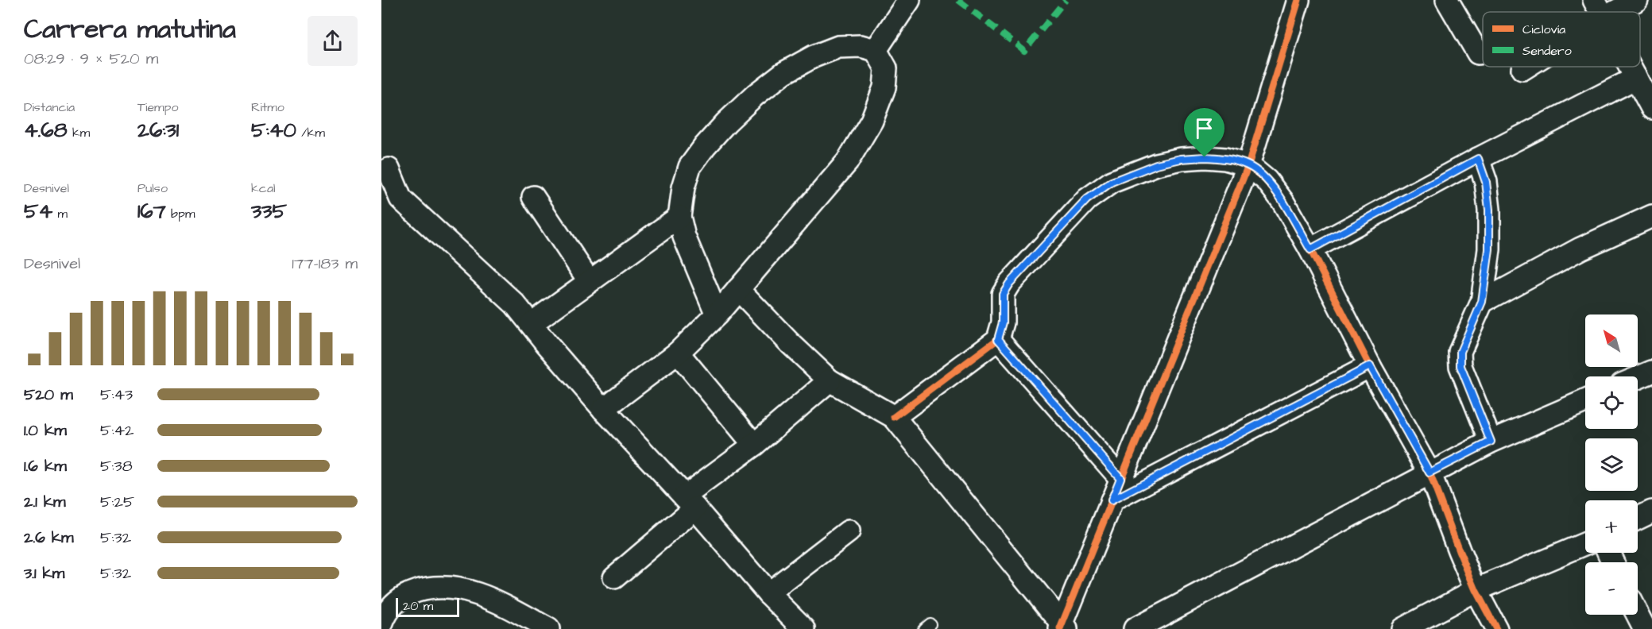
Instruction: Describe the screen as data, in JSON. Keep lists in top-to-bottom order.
{
  "legend": ["Ciclovía", "Sendero"],
  "scale_bar": "20 m",
  "north": "top left",
  "page": {
    "heading": ["Carrera matutina", "08:29 · 9 × 520 m"],
    "stats": [
      ["Distancia", "4.68 km"],
      ["Tiempo", "26:31"],
      ["Ritmo", "5:40 /km"],
      ["Desnivel", "54 m"],
      ["Pulso", "167 bpm"],
      ["kcal", "335"]
    ],
    "chart": ["Desnivel", "177–183 m"],
    "map_buttons": ["+", "−"],
    "list": [
      {
        "name": "520 m",
        "note": "5:43"
      },
      {
        "name": "1.0 km",
        "note": "5:42"
      },
      {
        "name": "1.6 km",
        "note": "5:38"
      },
      {
        "name": "2.1 km",
        "note": "5:25"
      },
      {
        "name": "2.6 km",
        "note": "5:32"
      },
      {
        "name": "3.1 km",
        "note": "5:32"
      }
    ],
    "scale": "20 m"
  }
}
